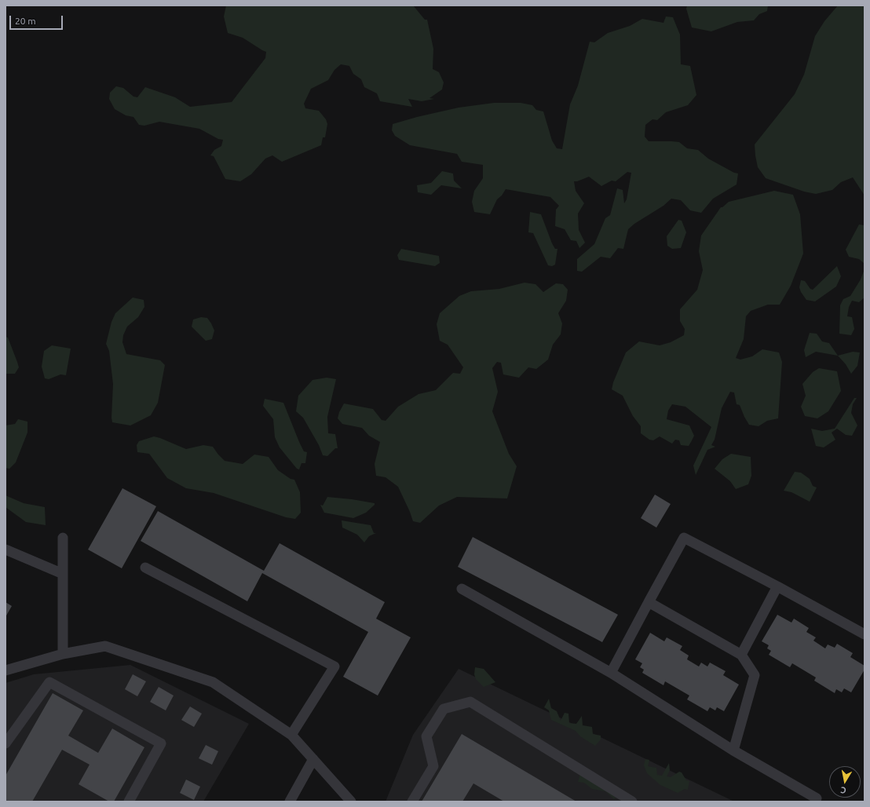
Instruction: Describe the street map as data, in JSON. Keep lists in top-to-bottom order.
{
  "scale_bar": "20 m",
  "north": "bottom"
}
